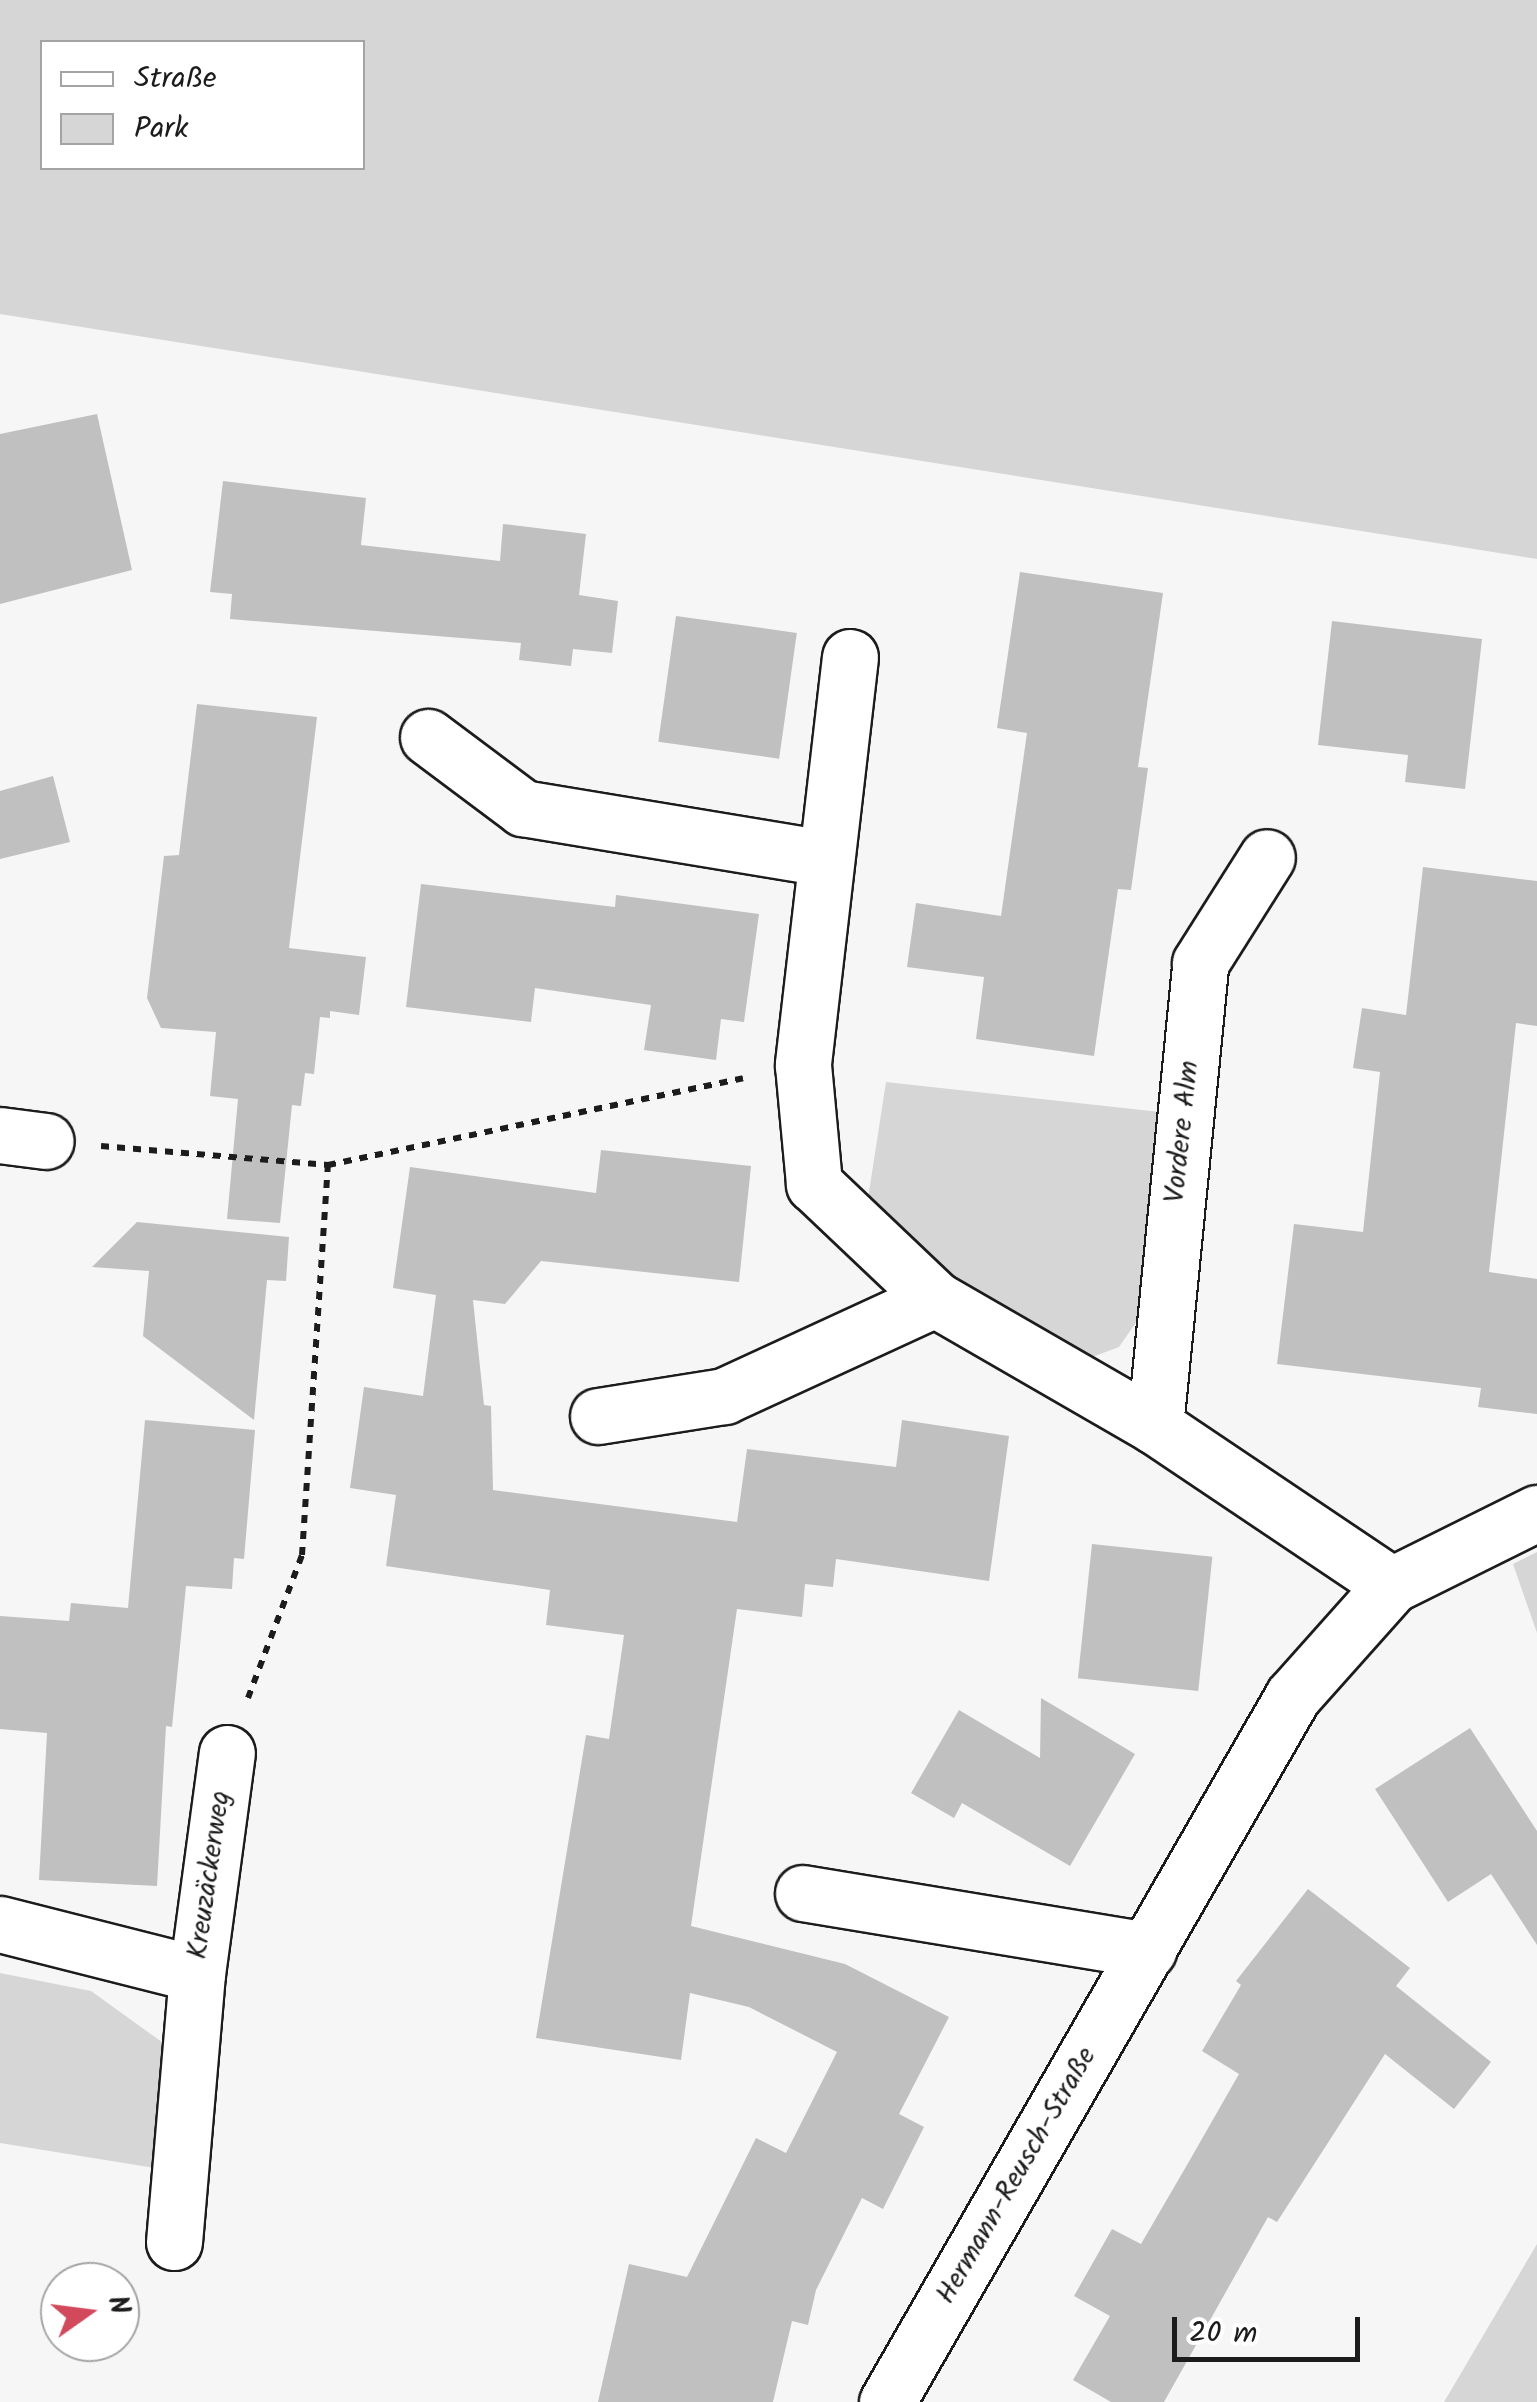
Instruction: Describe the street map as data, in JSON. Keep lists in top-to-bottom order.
{
  "streets": {
    "street": ["Vordere Alm", "Kreuzäckerweg", "Hermann-Reusch-Straße"]
  },
  "legend": ["Straße", "Park"],
  "scale_bar": "20 m",
  "north": "right"
}
